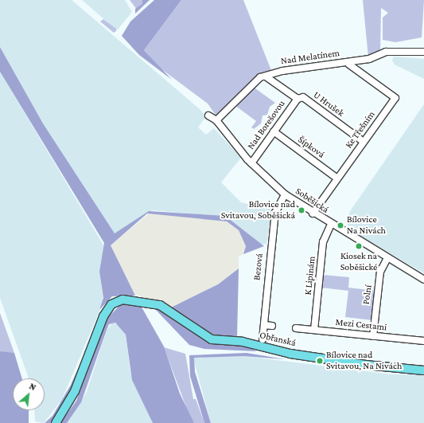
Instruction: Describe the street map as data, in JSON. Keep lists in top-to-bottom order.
{
  "streets": {
    "main road": ["Obřanská"],
    "street": [
      "Nad Melatínem",
      "U Hrušek",
      "Nad Borešovou",
      "Ke Třešním",
      "Šípková",
      "Soběšická",
      "Bezová",
      "K Lipinám",
      "Polní",
      "Mezi Cestami"
    ]
  },
  "crossings": [
    ["Nad Melatínem", "U Hrušek"],
    ["Nad Melatínem", "Soběšická"],
    ["U Hrušek", "Nad Borešovou"],
    ["U Hrušek", "Ke Třešním"],
    ["Nad Borešovou", "Šípková"],
    ["Nad Borešovou", "Soběšická"],
    ["Ke Třešním", "Šípková"],
    ["Ke Třešním", "Soběšická"],
    ["Soběšická", "Bezová"],
    ["Soběšická", "K Lipinám"],
    ["Soběšická", "Polní"],
    ["K Lipinám", "Mezi Cestami"],
    ["Polní", "Mezi Cestami"]
  ],
  "places": [
    "Bílovice nad Svitavou, Soběšická",
    "Bílovice Na Nivách",
    "Kiosek na Soběšické",
    "Bílovice nad Svitavou, Na Nivách"
  ],
  "north": "top right"
}
